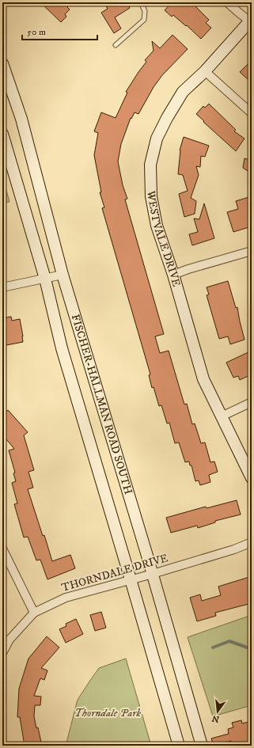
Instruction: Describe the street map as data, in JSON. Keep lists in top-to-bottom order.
{
  "streets": {
    "main road": ["WESTVALE DRIVE", "FISCHER-HALLMAN ROAD SOUTH"],
    "street": ["THORNDALE DRIVE"]
  },
  "crossings": [
    ["FISCHER-HALLMAN ROAD SOUTH", "THORNDALE DRIVE"]
  ],
  "parks": ["Thorndale Park"],
  "scale_bar": "50 m",
  "north": "bottom"
}
